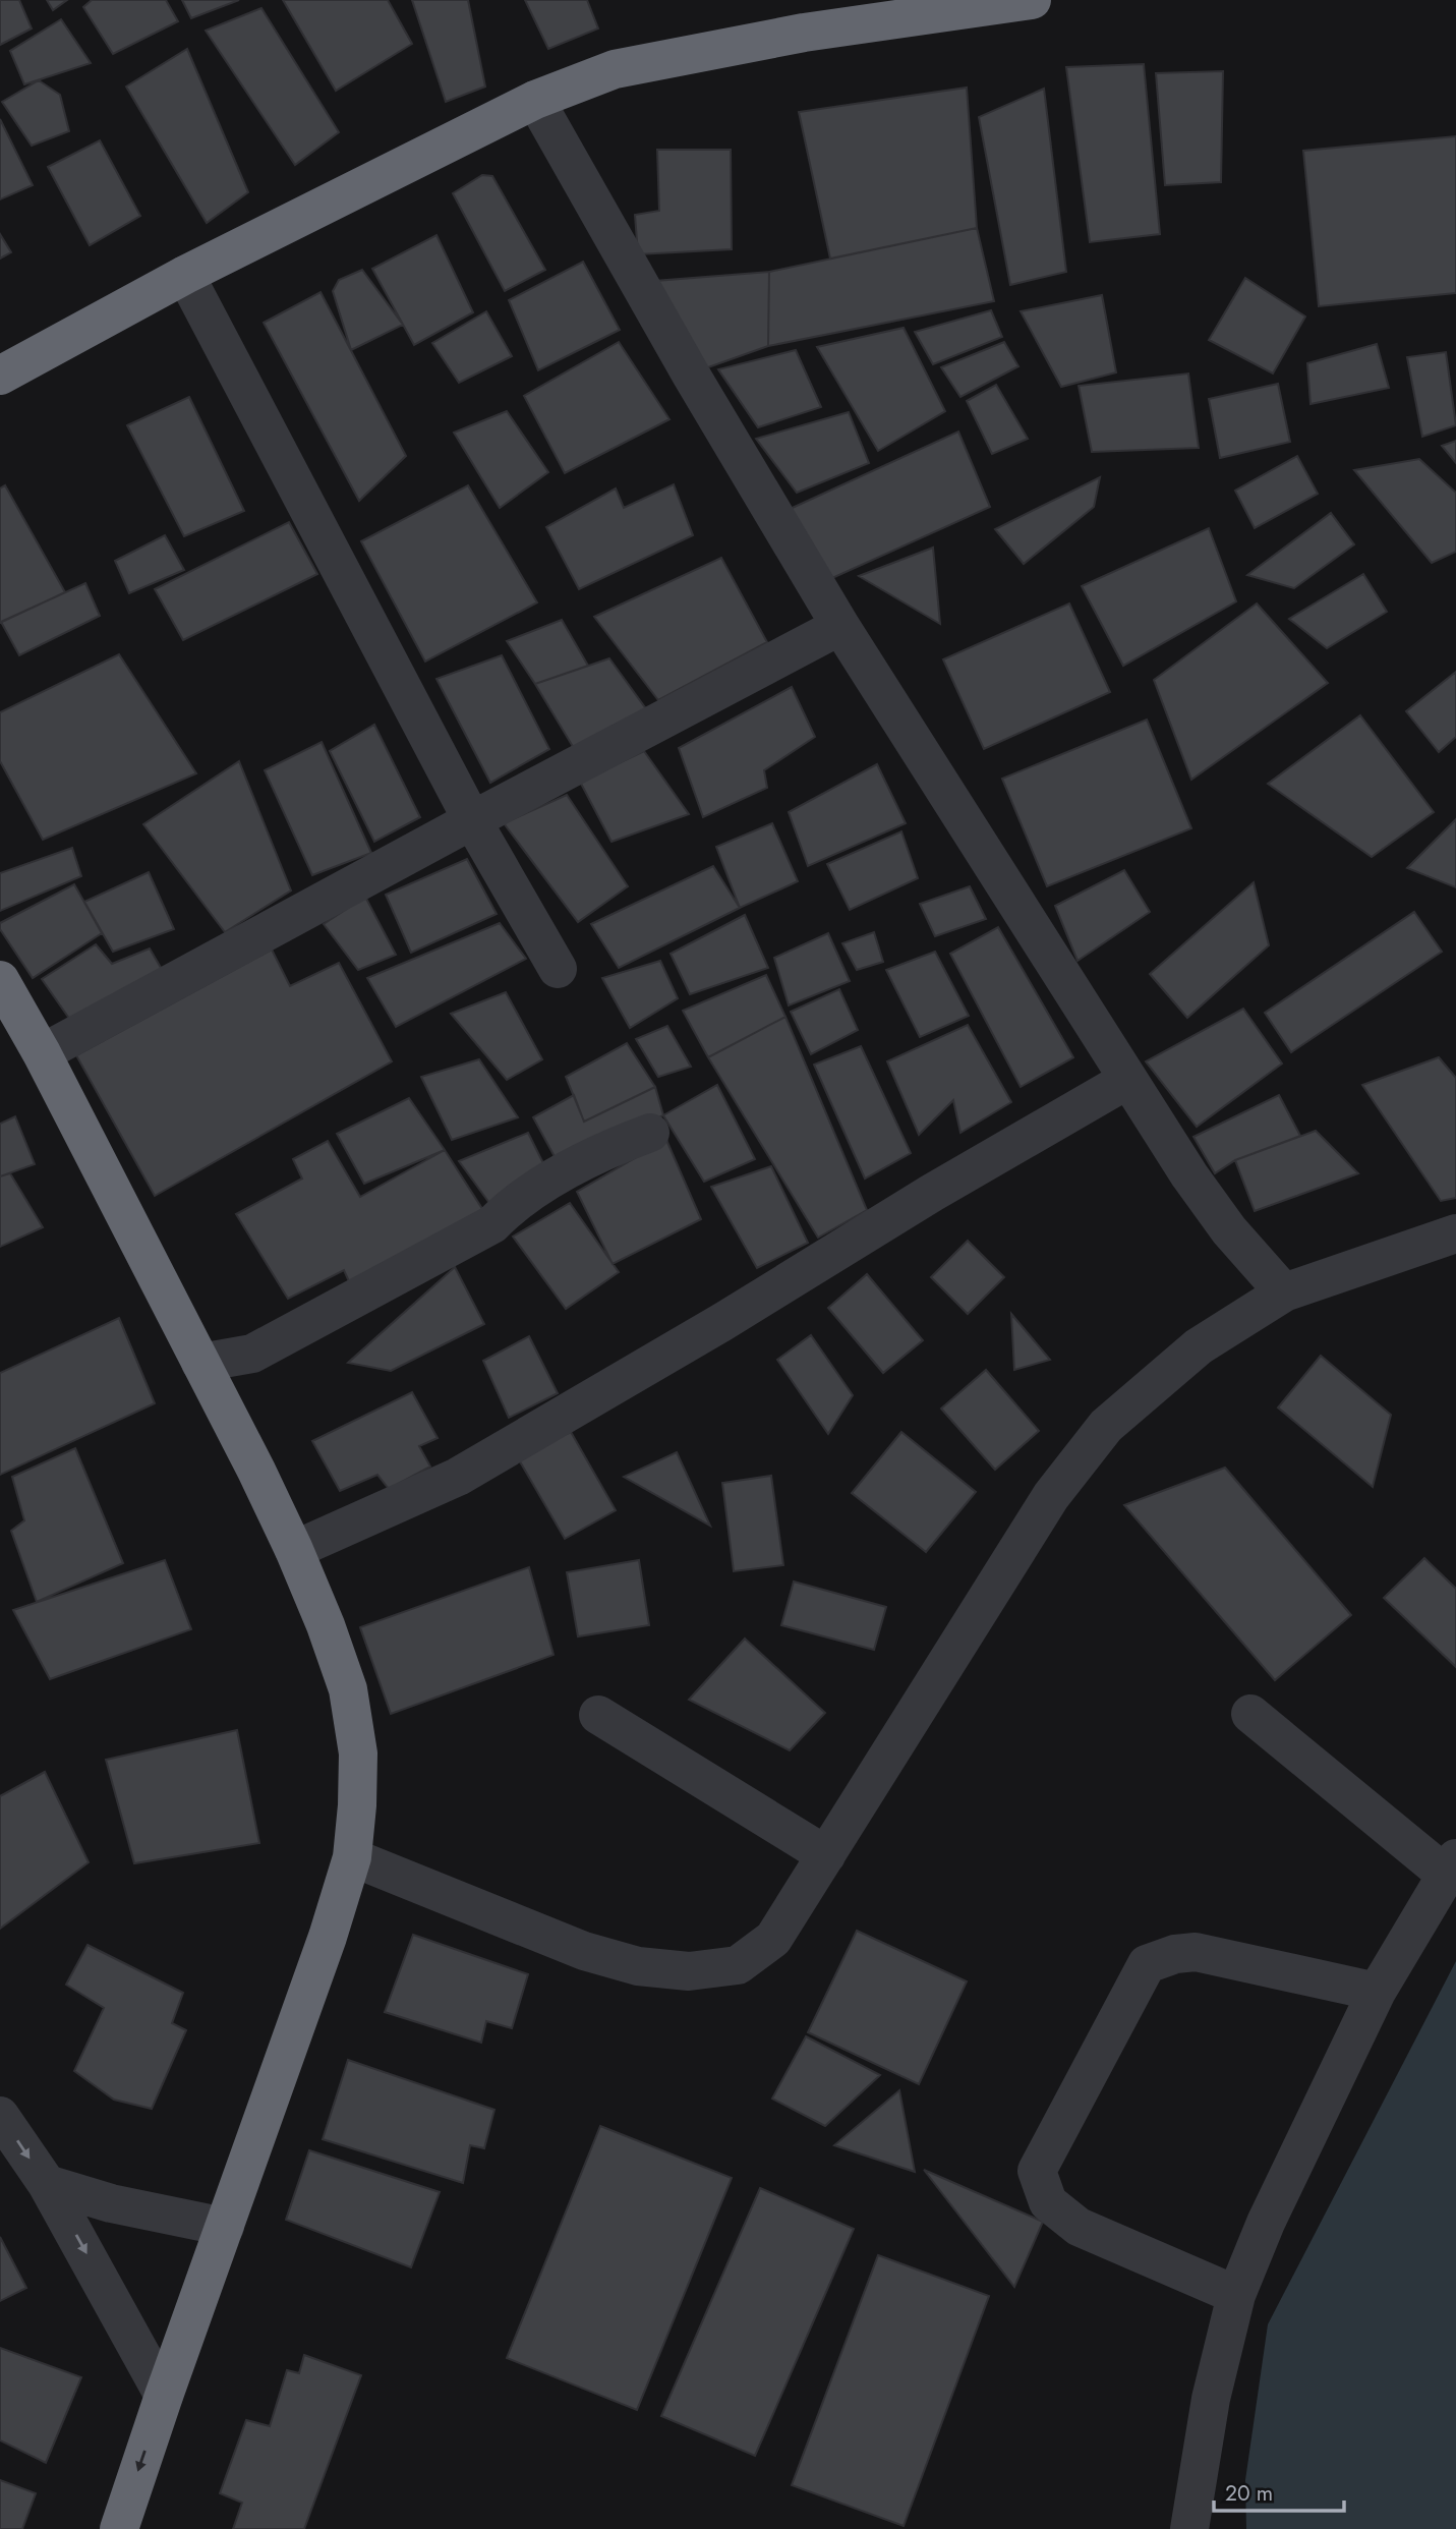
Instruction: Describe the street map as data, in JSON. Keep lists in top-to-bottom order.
{
  "scale_bar": "20 m"
}
